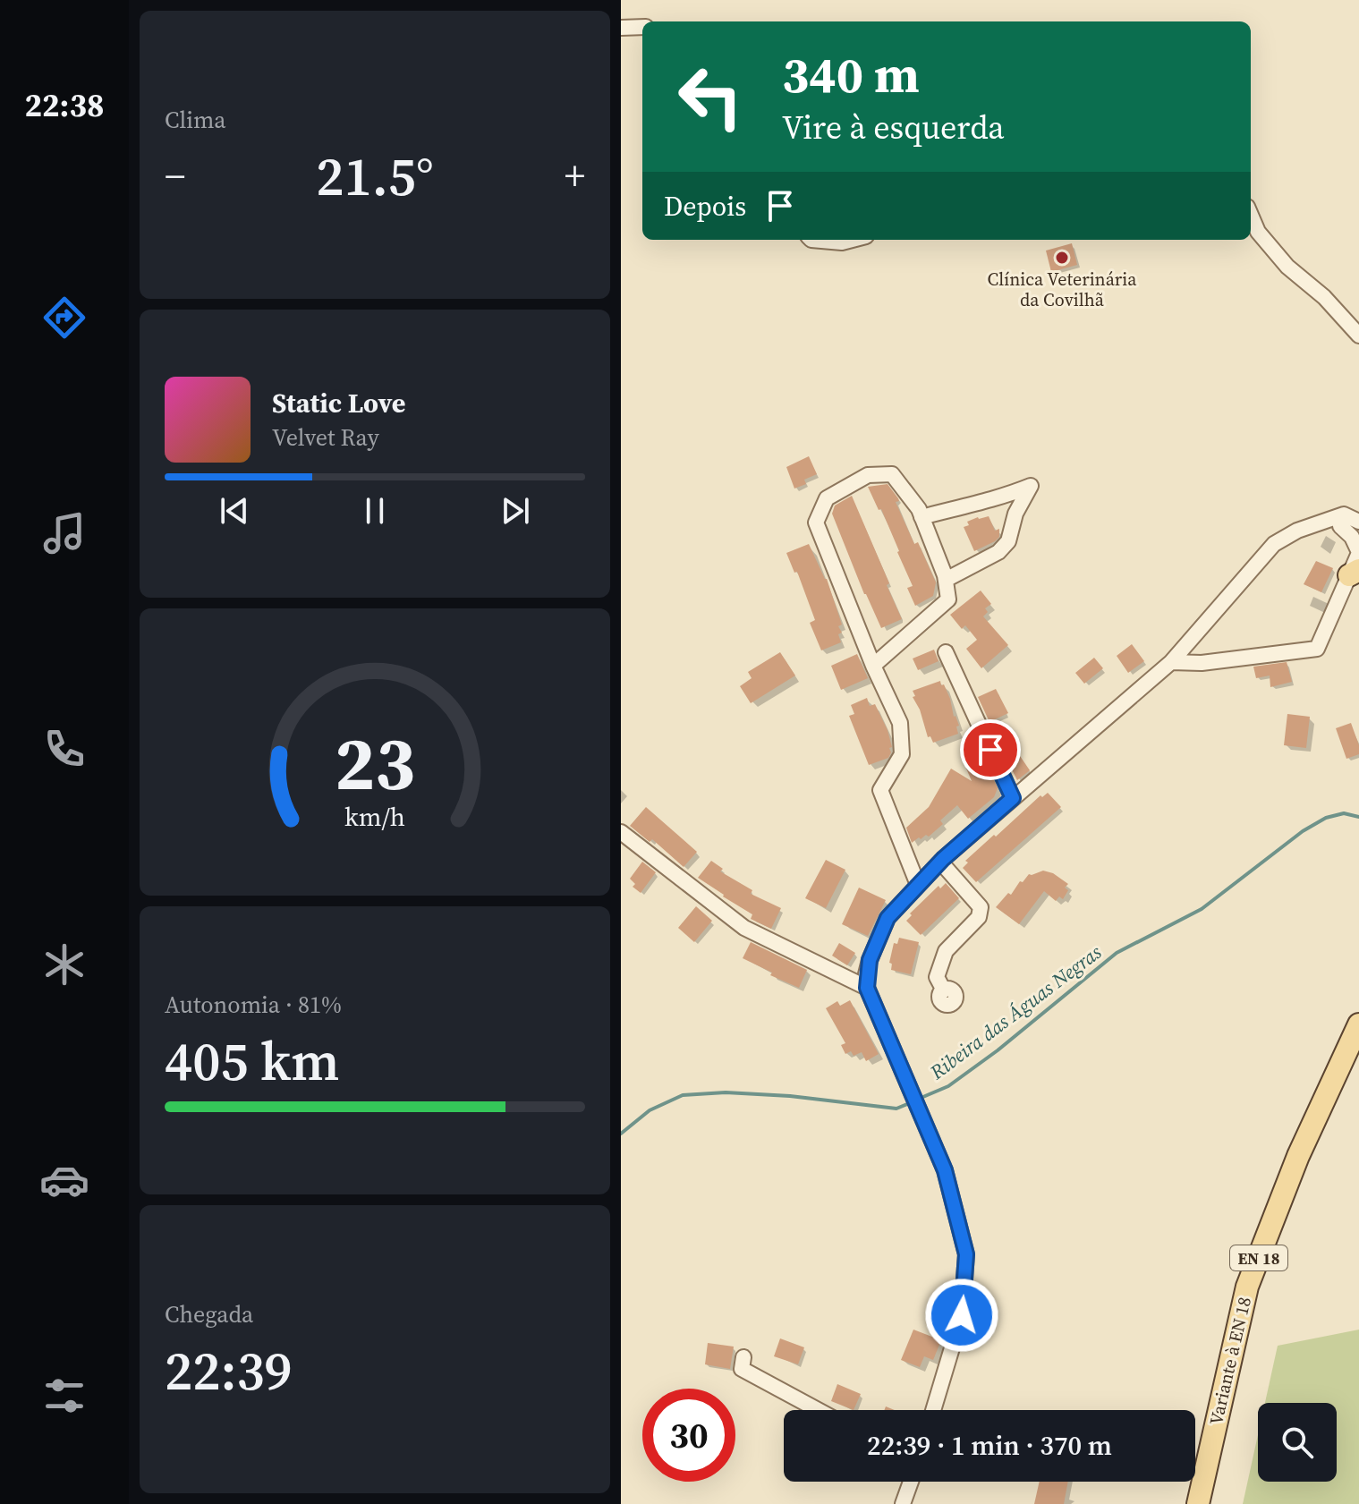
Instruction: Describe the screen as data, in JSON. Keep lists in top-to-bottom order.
{
  "streets": {
    "main road": ["EN 18", "Variante à EN 18"]
  },
  "water": ["Ribeira das Águas Negras"],
  "places": ["Clínica Veterinária da Covilhã"],
  "page": {
    "tabs": "22:38",
    "tile": [
      "Clima",
      ["Autonomia · 81%", "405 km"],
      ["Chegada", "22:39"]
    ],
    "turn": ["340 m", "Vire à esquerda"],
    "heat": ["−", "21.5°", "+"],
    "then": "Depois",
    "song": ["Static Love", "Velvet Ray"],
    "limit": "30",
    "trip": "22:39 · 1 min · 370 m",
    "gauge": ["23", "km/h"]
  }
}
